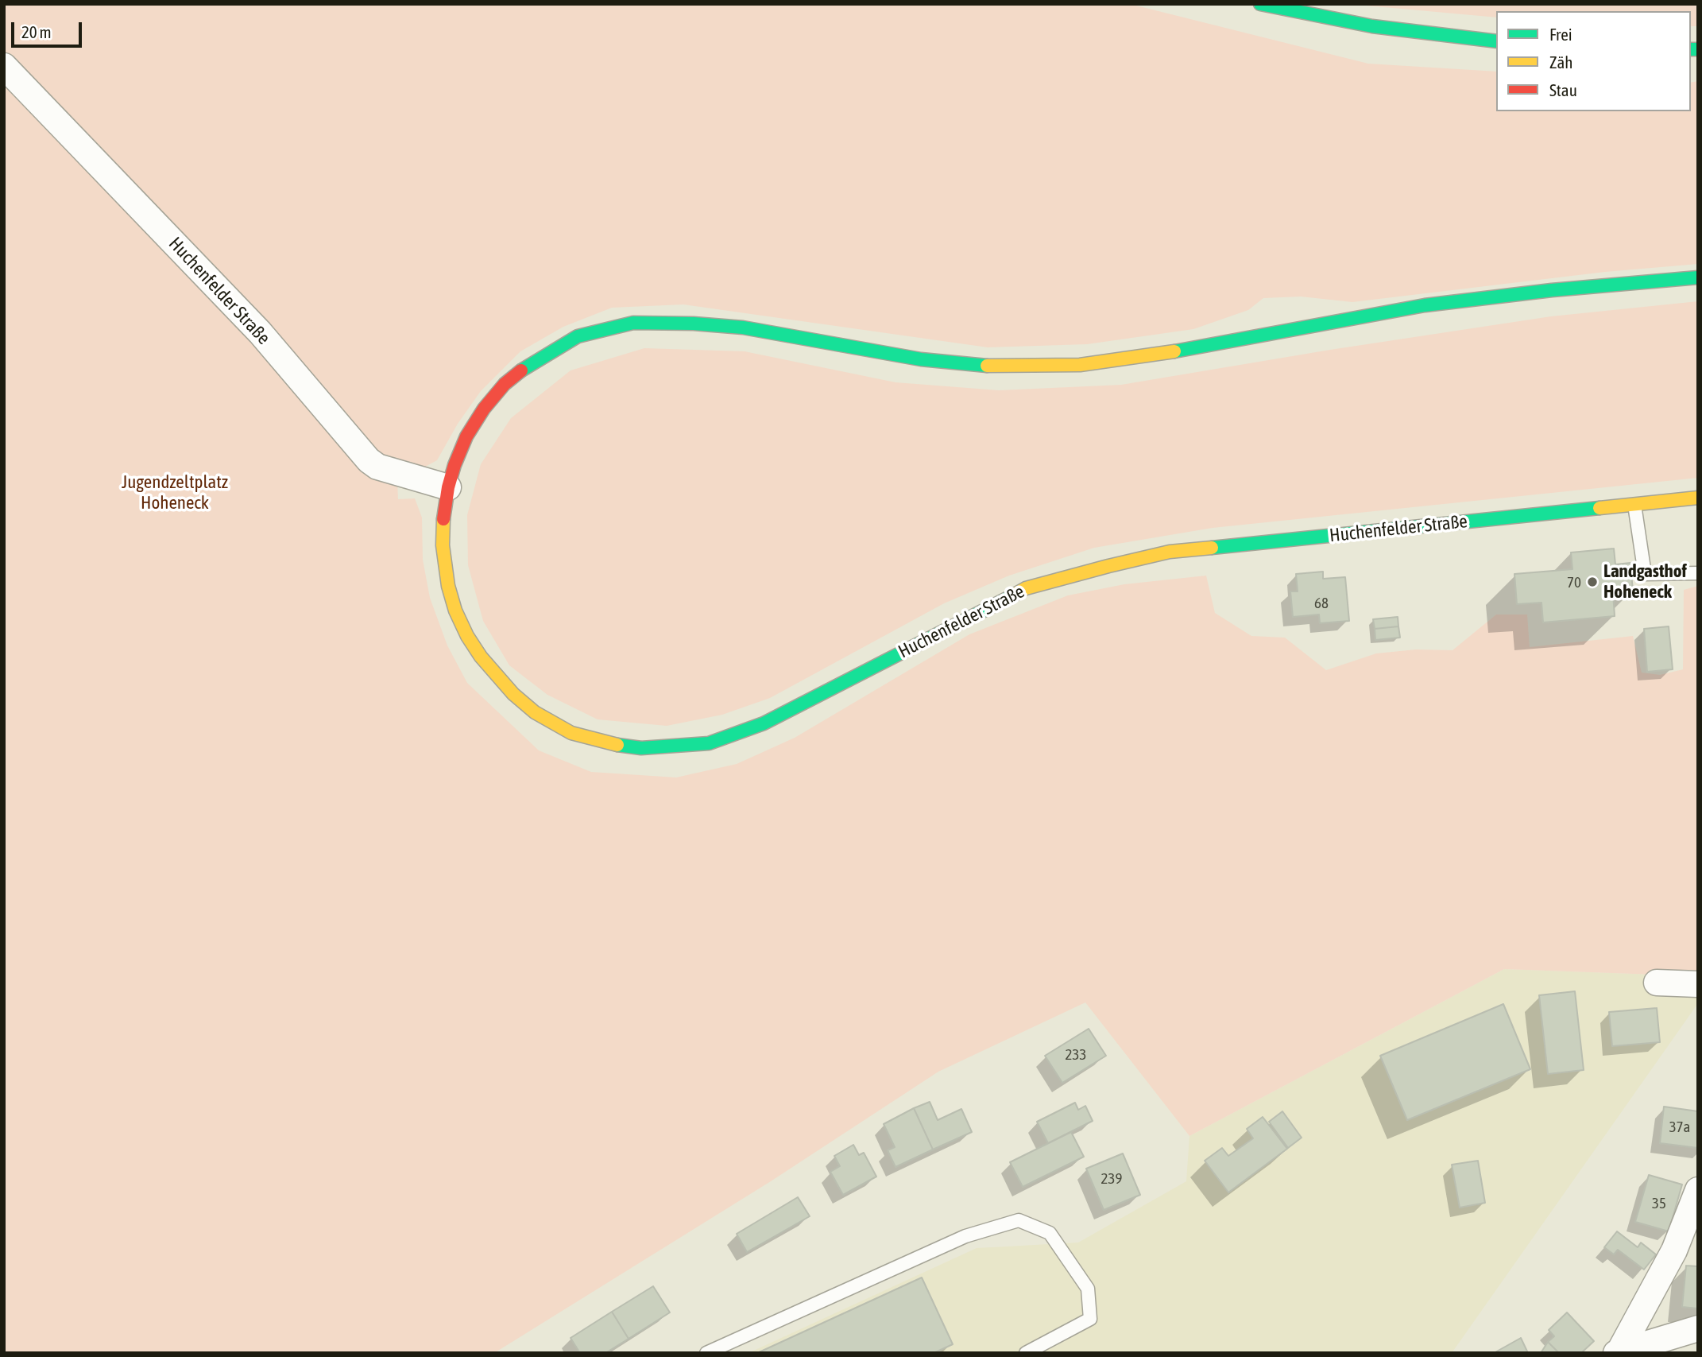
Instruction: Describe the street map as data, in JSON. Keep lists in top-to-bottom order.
{
  "streets": {
    "main road": ["Huchenfelder Straße"]
  },
  "parks": ["Jugendzeltplatz Hoheneck"],
  "places": ["Landgasthof Hoheneck"],
  "house_numbers": [
    "70",
    "68",
    "233",
    "37a",
    "239",
    "35"
  ],
  "legend": ["Frei", "Zäh", "Stau"],
  "scale_bar": "20 m"
}
